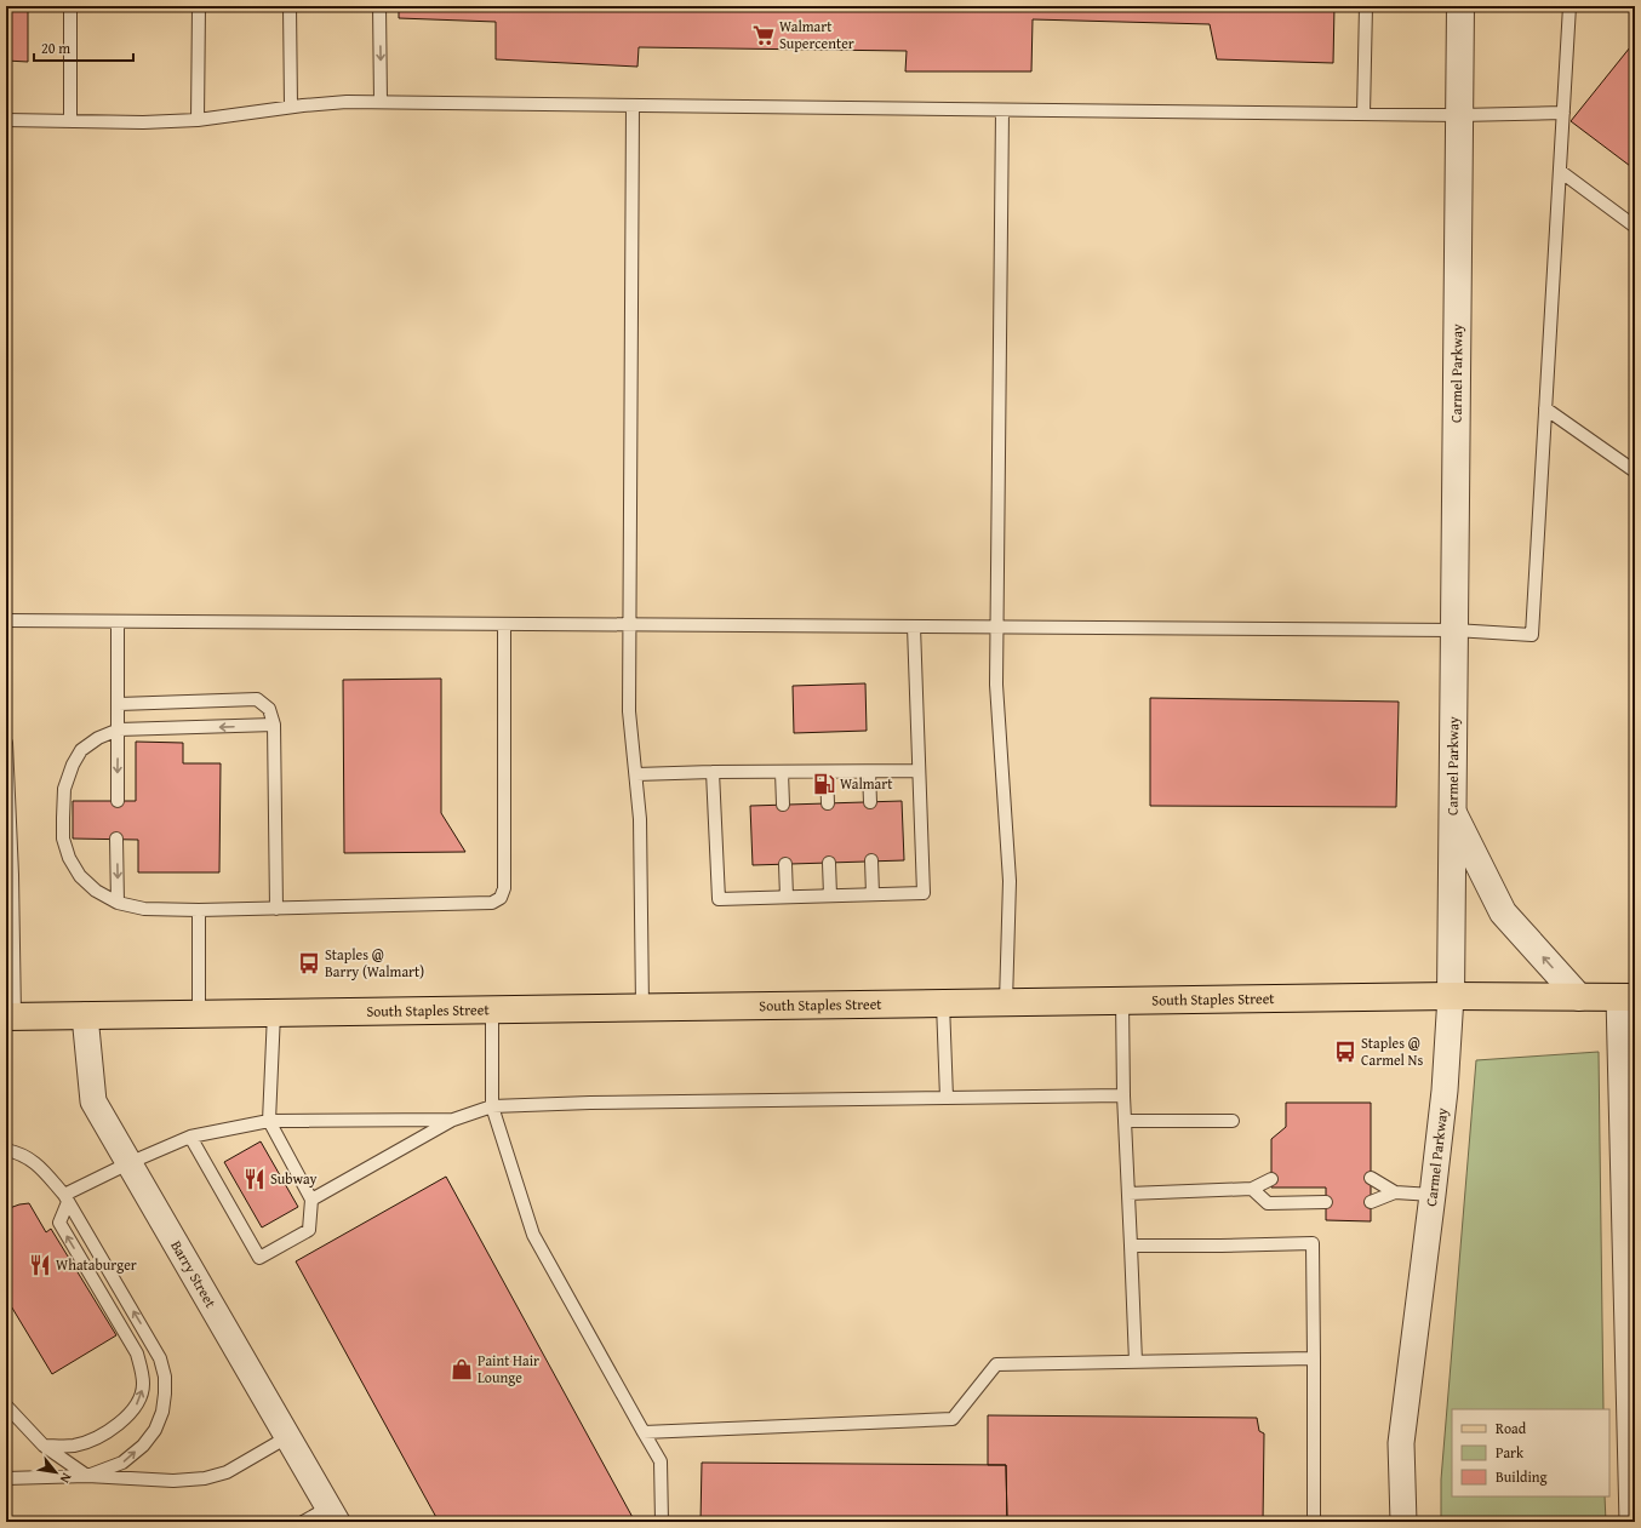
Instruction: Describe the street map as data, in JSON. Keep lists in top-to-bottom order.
{
  "streets": {
    "main road": ["South Staples Street"],
    "street": ["Carmel Parkway", "Barry Street"]
  },
  "crossings": [
    ["Carmel Parkway", "South Staples Street"],
    ["South Staples Street", "Barry Street"]
  ],
  "places": {
    "supermarket": ["Walmart Supercenter"],
    "fuel station": ["Walmart"],
    "bus stop": ["Staples @ Barry (Walmart)", "Staples @ Carmel Ns"],
    "restaurant": ["Subway", "Whataburger"],
    "shop": ["Paint Hair Lounge"]
  },
  "legend": ["Road", "Park", "Building"],
  "scale_bar": "20 m",
  "north": "bottom right"
}
